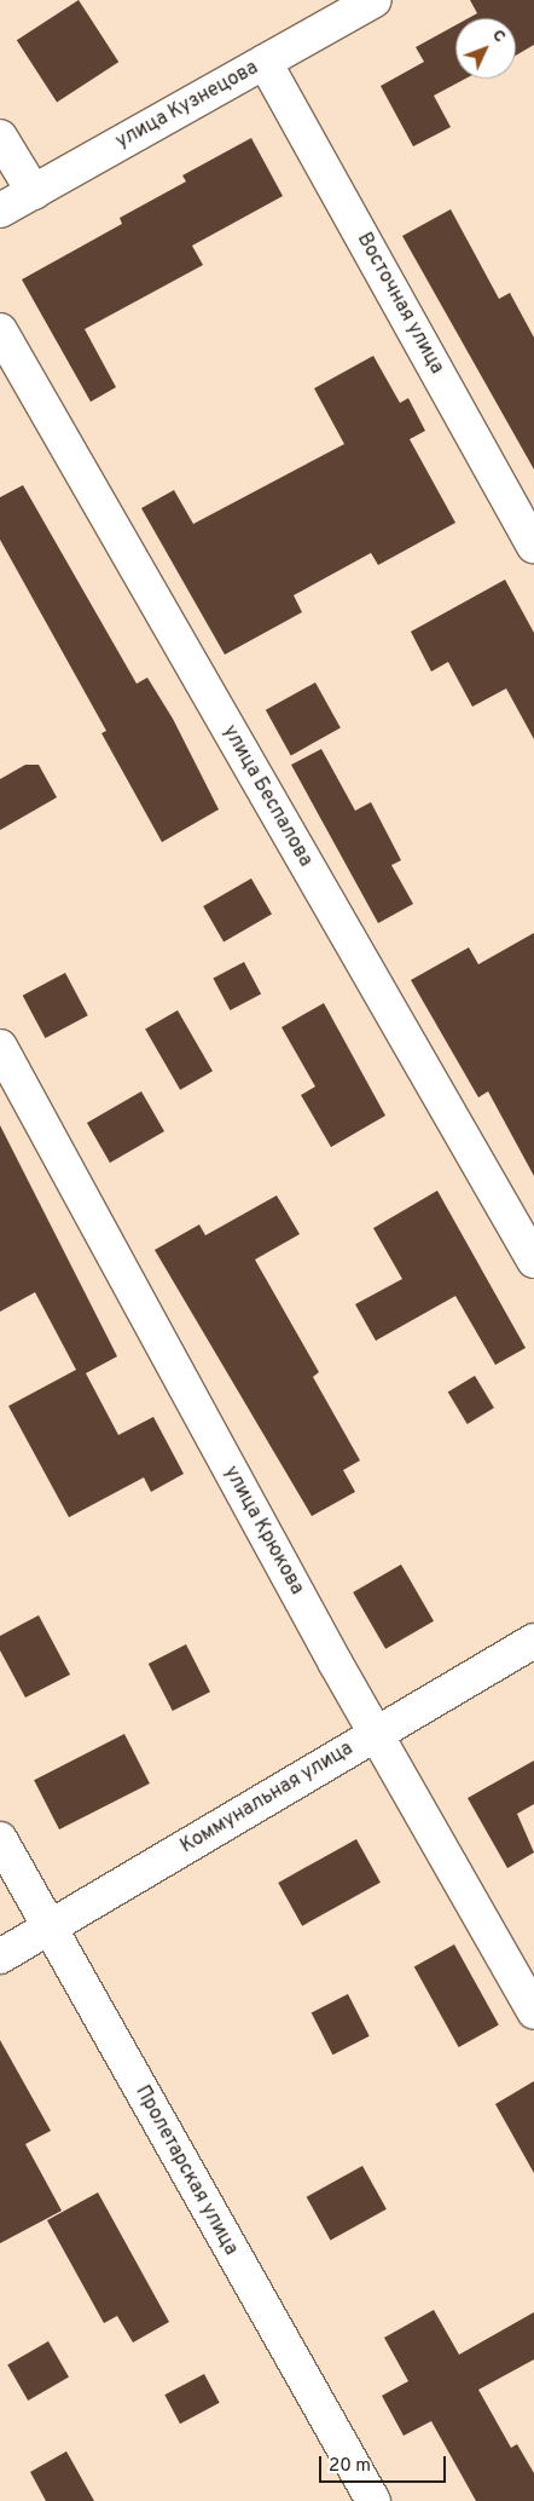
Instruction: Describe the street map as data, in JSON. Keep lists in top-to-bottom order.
{
  "streets": {
    "street": [
      "улица Кузнецова",
      "Восточная улица",
      "улица Беспалова",
      "улица Крюкова",
      "Коммунальная улица",
      "Пролетарская улица"
    ]
  },
  "crossings": [
    ["улица Кузнецова", "Восточная улица"],
    ["улица Крюкова", "Коммунальная улица"],
    ["Коммунальная улица", "Пролетарская улица"]
  ],
  "scale_bar": "20 m",
  "north": "top right"
}
